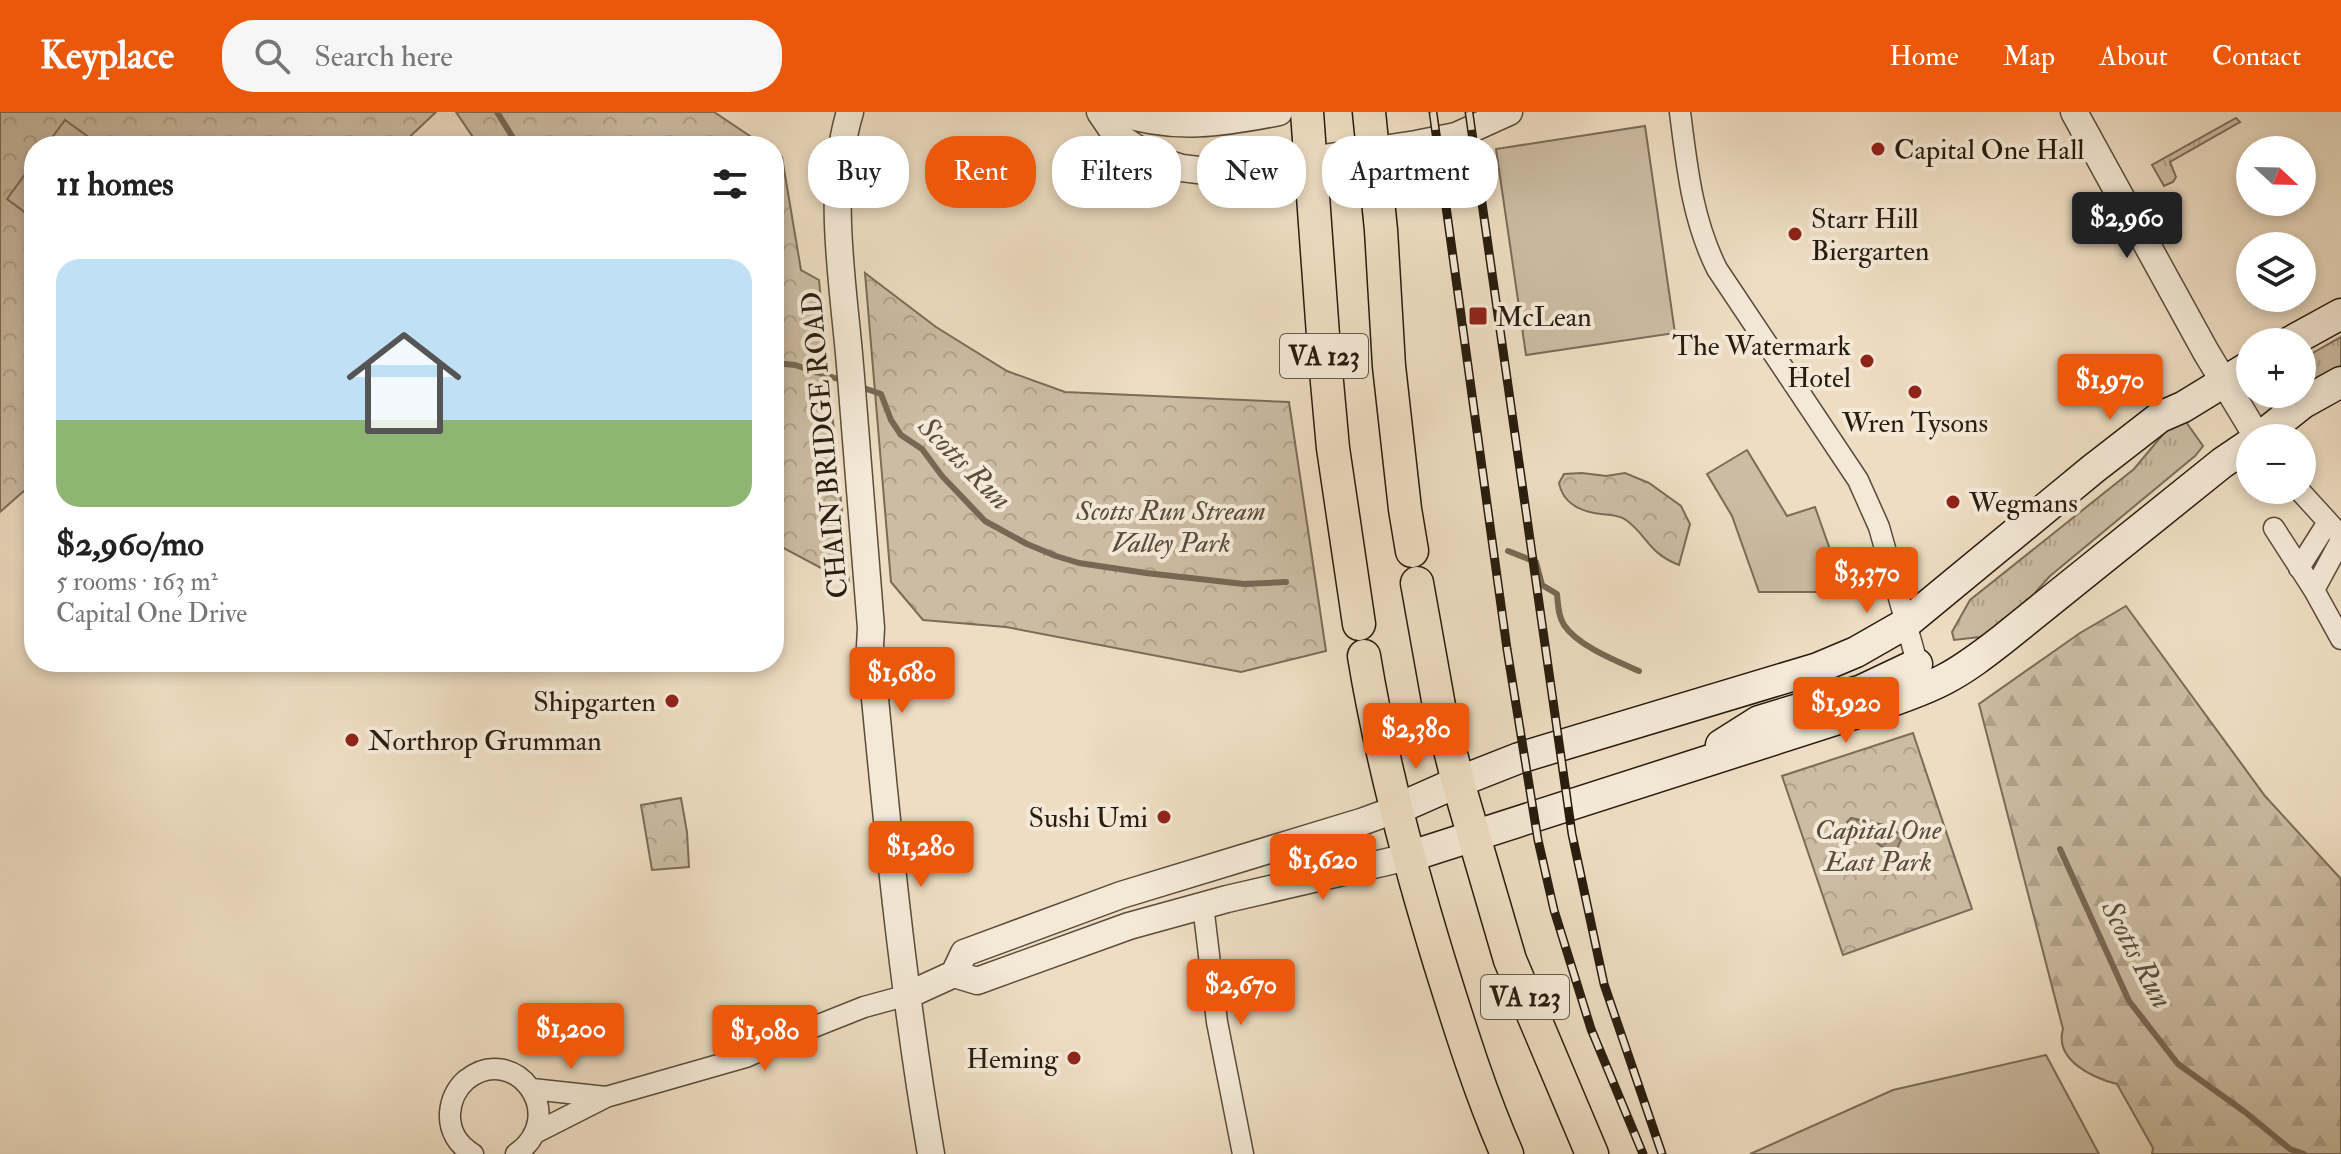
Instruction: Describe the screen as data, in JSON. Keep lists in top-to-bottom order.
{
  "streets": {
    "main road": ["VA 123"],
    "street": ["CHAIN BRIDGE ROAD"]
  },
  "water": ["Scotts Run"],
  "parks": ["Scotts Run Stream Valley Park", "Capital One East Park"],
  "places": {
    "other": [
      "Capital One Hall",
      "Starr Hill Biergarten",
      "The Watermark Hotel",
      "Wren Tysons",
      "Wegmans",
      "Shipgarten",
      "Northrop Grumman",
      "Sushi Umi",
      "Heming"
    ],
    "transit": ["McLean"]
  },
  "north": "right",
  "page": {
    "header": "Keyplace",
    "search": "Search here",
    "nav": [
      "Home",
      "Map",
      "About",
      "Contact"
    ],
    "map_buttons": ["+", "−"],
    "chip": [
      "Buy",
      "Rent",
      "Filters",
      "New",
      "Apartment"
    ],
    "heading": "11 homes",
    "price": [
      "$2,960",
      "$1,970",
      "$3,370",
      "$1,680",
      "$1,920",
      "$2,380",
      "$1,280",
      "$1,620",
      "$2,670",
      "$1,200",
      "$1,080"
    ],
    "list": [
      {
        "name": "$2,960/mo",
        "note": "5 rooms · 163 m² · Capital One Drive"
      }
    ]
  }
}
